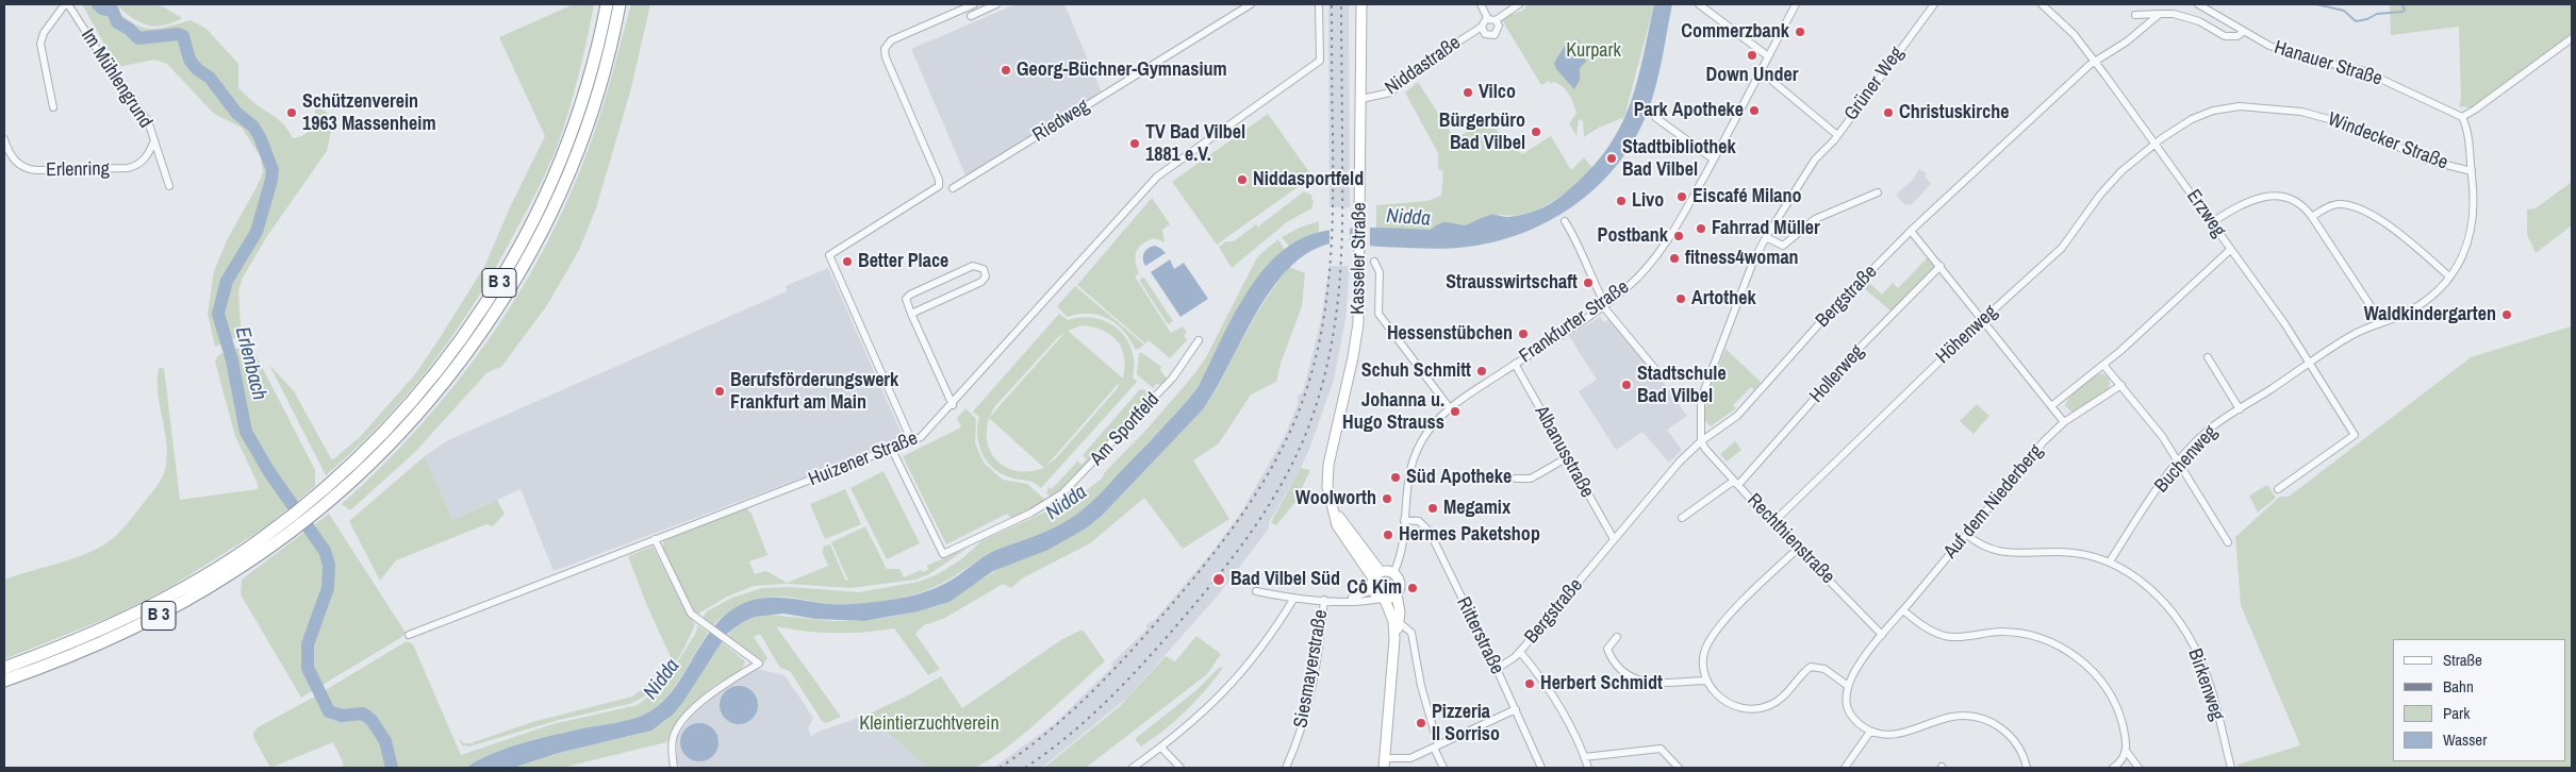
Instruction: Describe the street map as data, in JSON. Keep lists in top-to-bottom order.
{
  "streets": {
    "highway": ["B 3"],
    "main road": ["Kasseler Straße", "Frankfurter Straße"],
    "street": [
      "Hanauer Straße",
      "Niddastraße",
      "Im Mühlengrund",
      "Grüner Weg",
      "Riedweg",
      "Windecker Straße",
      "Erlenring",
      "Erzweg",
      "Bergstraße",
      "Höhenweg",
      "Hollerweg",
      "Am Sportfeld",
      "Albanusstraße",
      "Huizener Straße",
      "Buchenweg",
      "Auf dem Niederberg",
      "Rechthienstraße",
      "Ritterstraße",
      "Siesmayerstraße",
      "Birkenweg"
    ]
  },
  "crossings": [
    ["Hanauer Straße", "Buchenweg"],
    ["Niddastraße", "Kasseler Straße"],
    ["Im Mühlengrund", "Erlenring"],
    ["Grüner Weg", "Frankfurter Straße"],
    ["Windecker Straße", "Erzweg"],
    ["Windecker Straße", "Höhenweg"],
    ["Windecker Straße", "Buchenweg"],
    ["Erzweg", "Bergstraße"],
    ["Erzweg", "Höhenweg"],
    ["Erzweg", "Buchenweg"],
    ["Kasseler Straße", "Frankfurter Straße"],
    ["Bergstraße", "Albanusstraße"],
    ["Bergstraße", "Rechthienstraße"],
    ["Bergstraße", "Ritterstraße"],
    ["Frankfurter Straße", "Albanusstraße"],
    ["Frankfurter Straße", "Ritterstraße"],
    ["Höhenweg", "Rechthienstraße"],
    ["Hollerweg", "Rechthienstraße"],
    ["Am Sportfeld", "Huizener Straße"],
    ["Buchenweg", "Birkenweg"],
    ["Auf dem Niederberg", "Rechthienstraße"],
    ["Auf dem Niederberg", "Birkenweg"]
  ],
  "water": ["Nidda", "Erlenbach"],
  "parks": ["Kurpark", "Kleintierzuchtverein"],
  "places": [
    "Commerzbank",
    "Down Under",
    "Georg-Büchner-Gymnasium",
    "Vilco",
    "Park Apotheke",
    "Schützenverein 1963 Massenheim",
    "Christuskirche",
    "Bürgerbüro Bad Vilbel",
    "TV Bad Vilbel 1881 e.V.",
    "Stadtbibliothek Bad Vilbel",
    "Niddasportfeld",
    "Eiscafé Milano",
    "Livo",
    "Fahrrad Müller",
    "Postbank",
    "fitness4woman",
    "Better Place",
    "Strausswirtschaft",
    "Artothek",
    "Waldkindergarten",
    "Hessenstübchen",
    "Schuh Schmitt",
    "Stadtschule Bad Vilbel",
    "Berufsförderungswerk Frankfurt am Main",
    "Johanna u. Hugo Strauss",
    "Süd Apotheke",
    "Woolworth",
    "Megamix",
    "Hermes Paketshop",
    "Bad Vilbel Süd",
    "Cô Kim",
    "Herbert Schmidt",
    "Pizzeria Il Sorriso"
  ],
  "legend": [
    "Straße",
    "Bahn",
    "Park",
    "Wasser"
  ]
}
